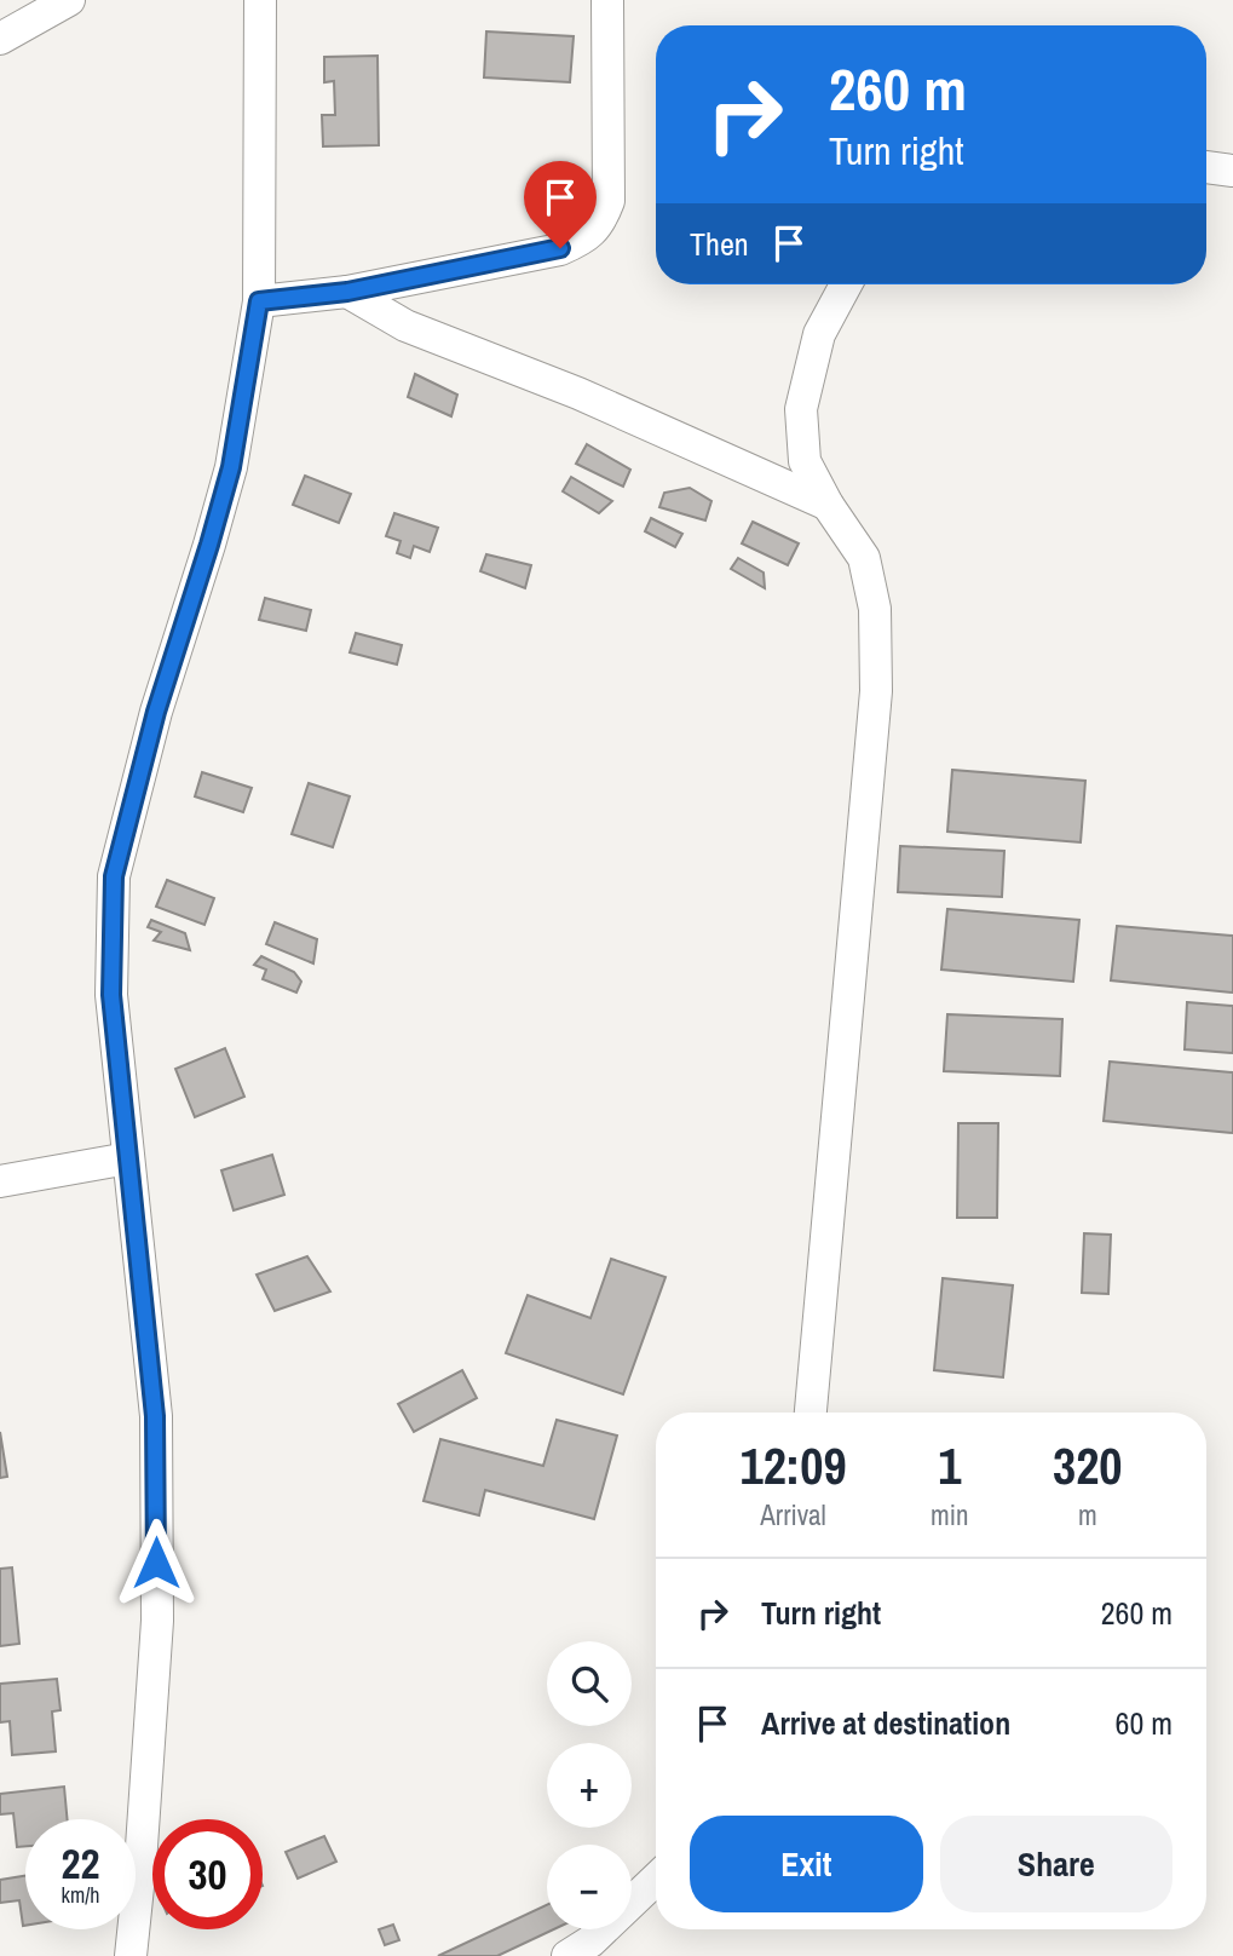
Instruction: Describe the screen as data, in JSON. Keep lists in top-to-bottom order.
{
  "page": {
    "turn": ["260 m", "Turn right"],
    "then": "Then",
    "eta": [
      "12:09",
      "Arrival",
      "1",
      "min",
      "320",
      "m"
    ],
    "list": [
      {
        "name": "Turn right",
        "value": "260 m"
      },
      {
        "name": "Arrive at destination",
        "value": "60 m"
      }
    ],
    "map_buttons": ["+", "−"],
    "buttons": ["Exit", "Share"],
    "speed": "22 km/h",
    "limit": "30"
  }
}
